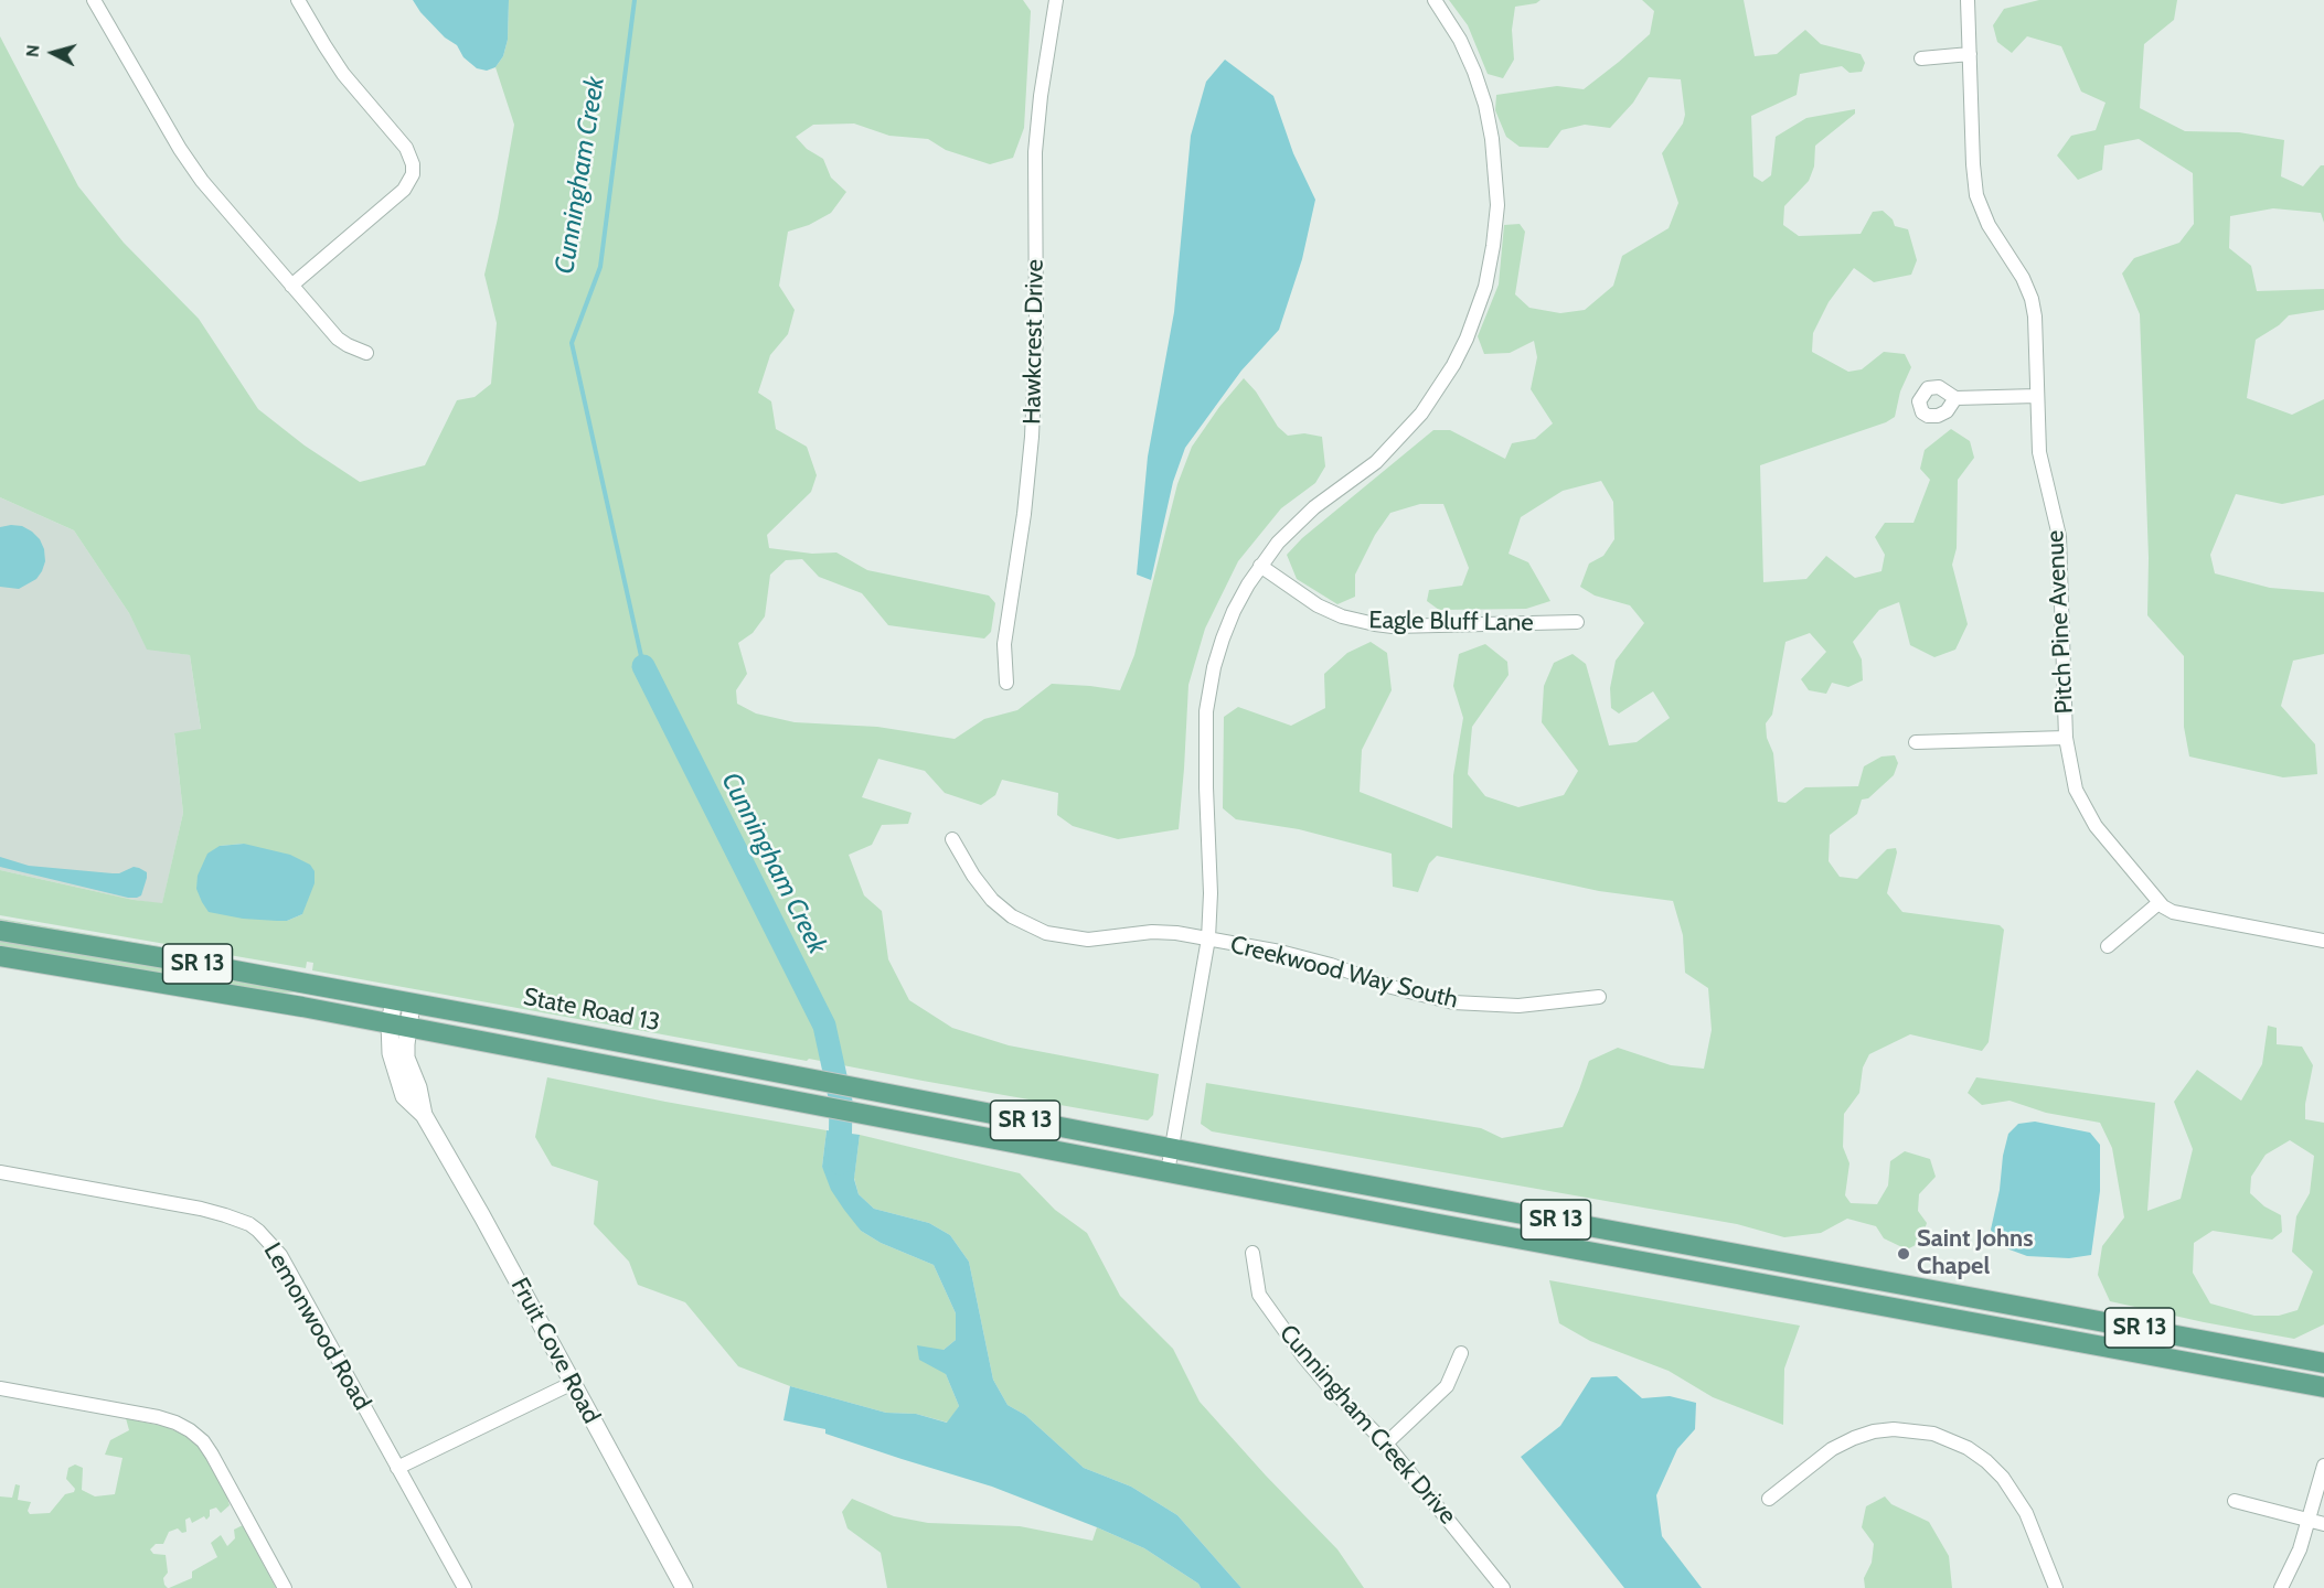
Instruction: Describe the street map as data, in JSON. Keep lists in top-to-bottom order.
{
  "streets": {
    "main road": ["SR 13", "State Road 13"],
    "street": [
      "Hawkcrest Drive",
      "Eagle Bluff Lane",
      "Pitch Pine Avenue",
      "Creekwood Way South",
      "Lemonwood Road",
      "Fruit Cove Road",
      "Cunningham Creek Drive"
    ]
  },
  "crossings": [
    ["SR 13", "State Road 13"],
    ["State Road 13", "Fruit Cove Road"]
  ],
  "water": ["Cunningham Creek"],
  "places": ["Saint Johns Chapel"],
  "north": "left"
}
